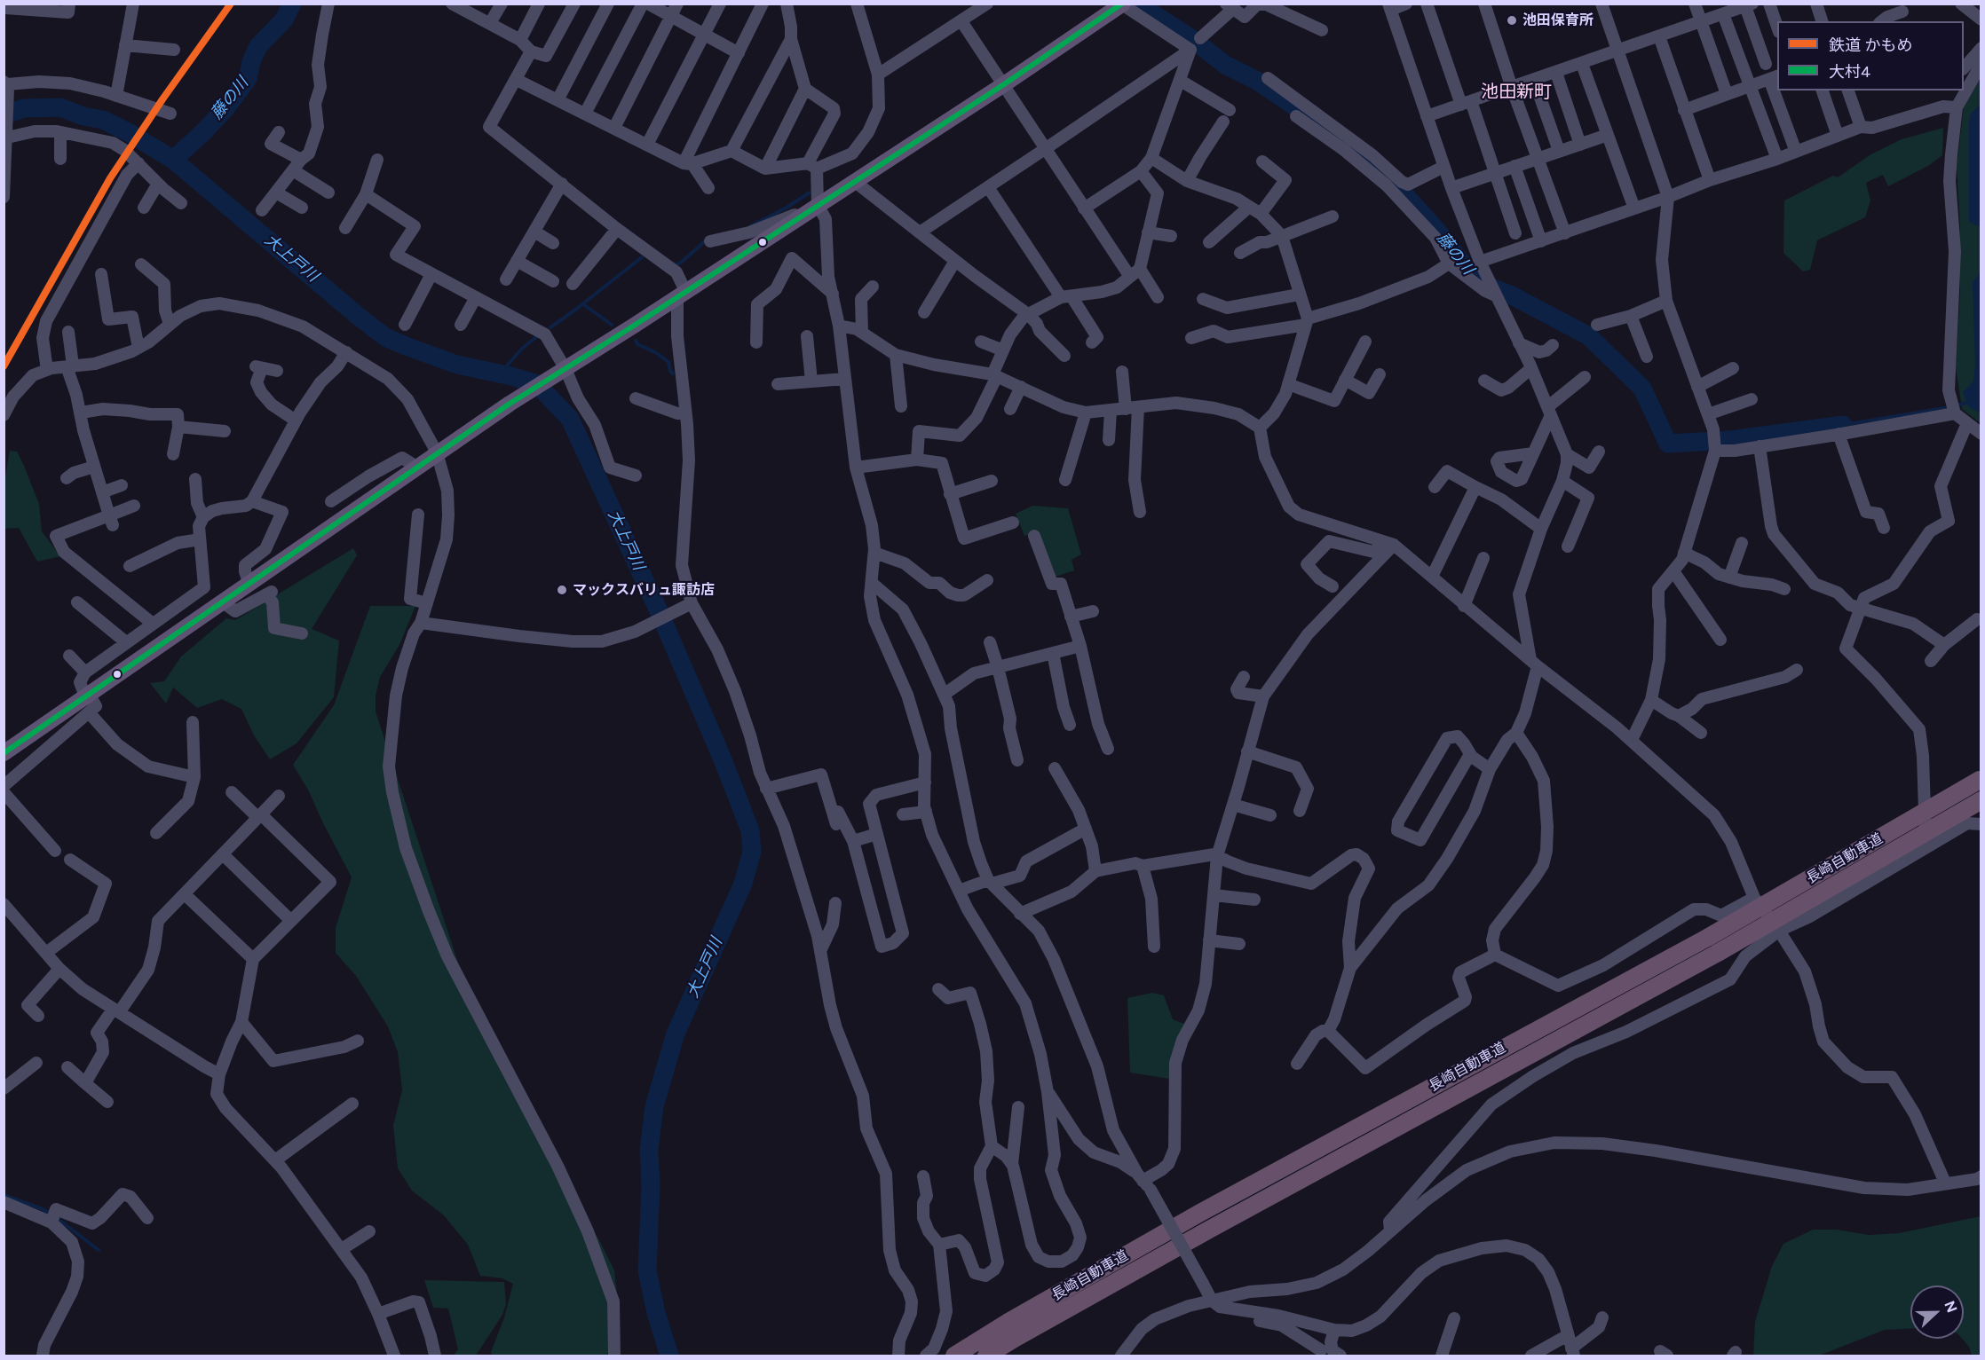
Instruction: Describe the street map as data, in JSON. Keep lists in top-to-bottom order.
{
  "streets": {
    "highway": ["長崎自動車道"]
  },
  "districts": ["池田新町"],
  "water": ["藤の川", "大上戸川"],
  "places": ["池田保育所", "マックスバリュ諏訪店"],
  "lines": ["rail line かもめ", "transit line 大村4"],
  "legend": ["鉄道 かもめ", "大村4"],
  "north": "right"
}
